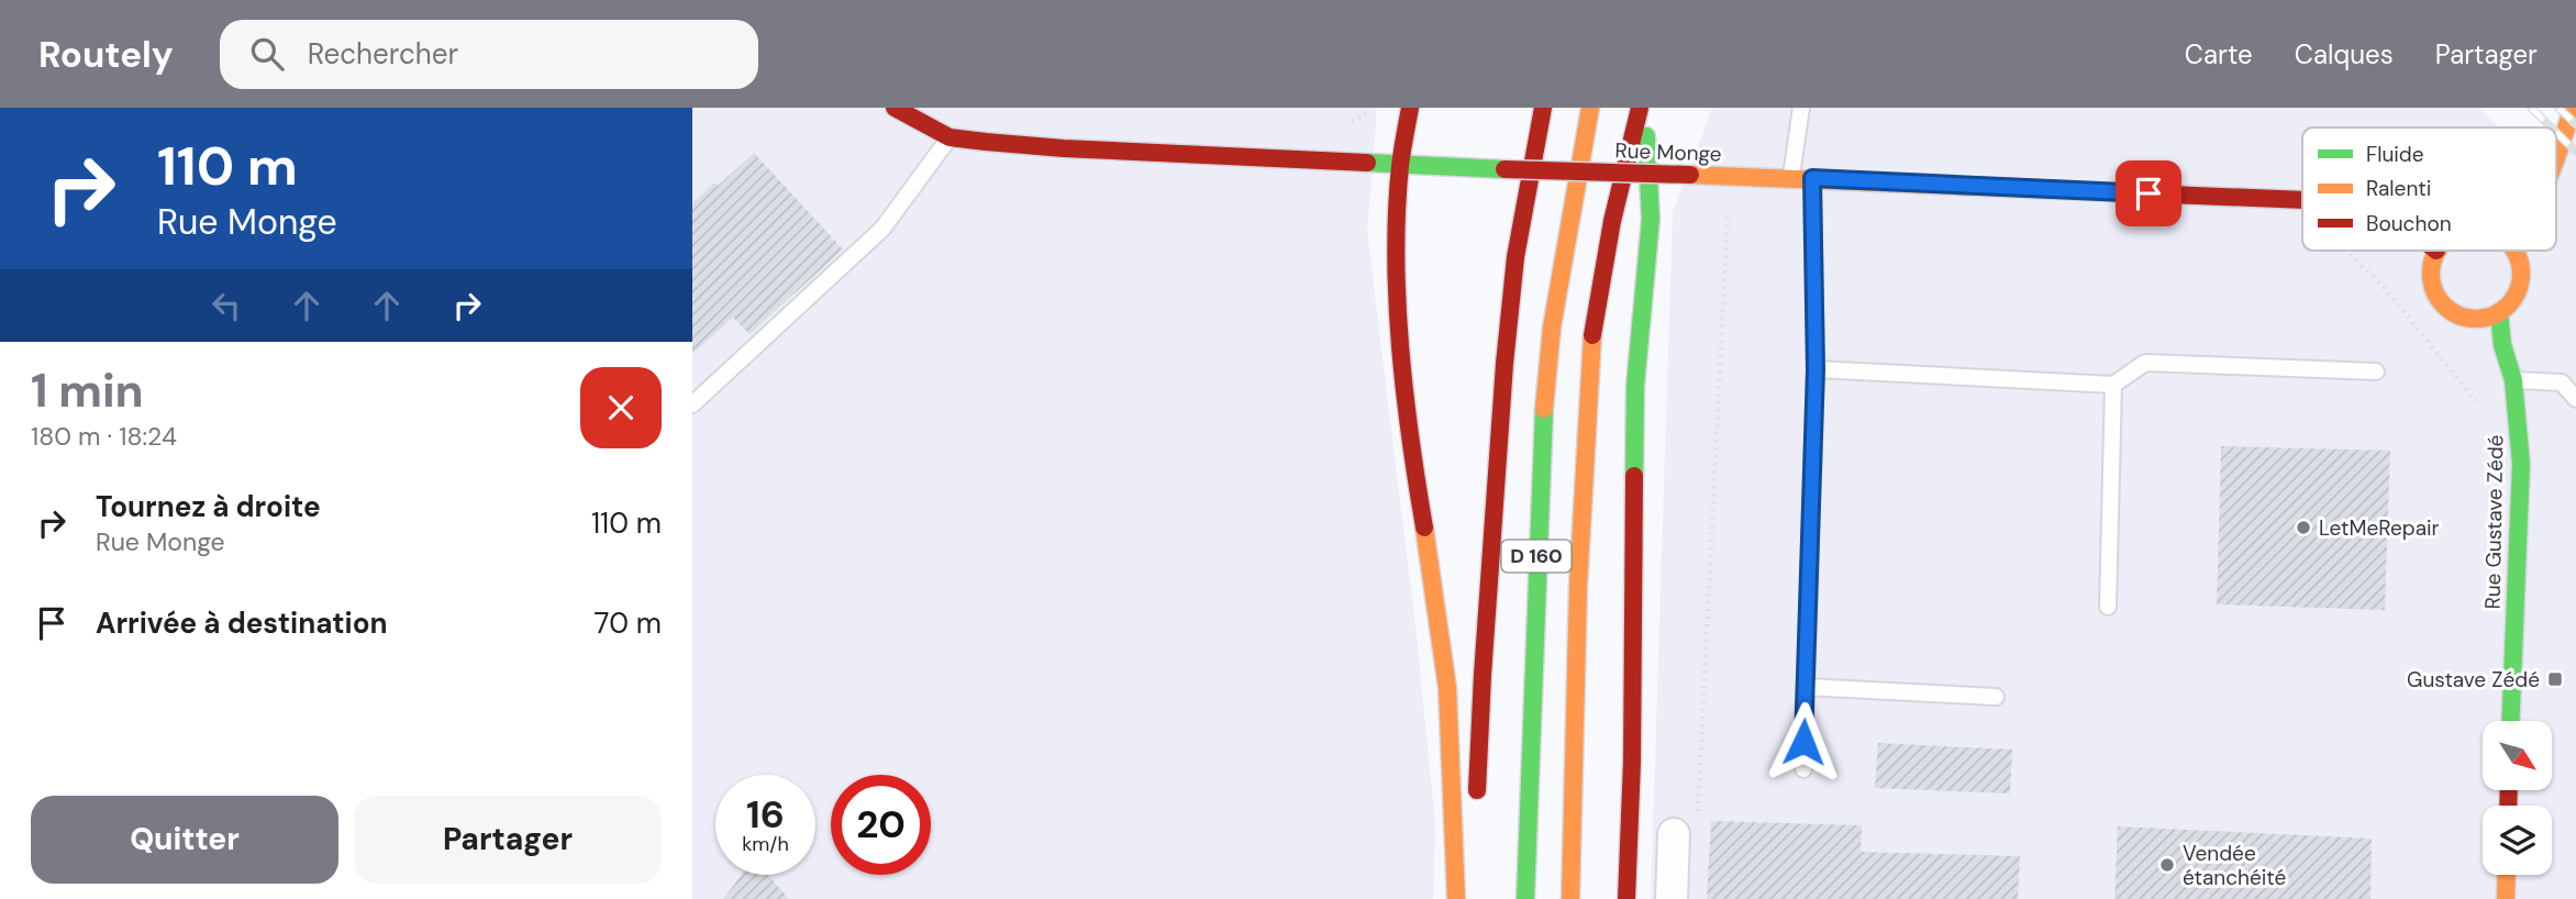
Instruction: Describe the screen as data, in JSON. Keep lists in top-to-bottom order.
{
  "streets": {
    "main road": ["Rue Monge", "Rue Gustave Zédé", "D 160"]
  },
  "places": {
    "other": ["LetMeRepair", "Vendée étanchéité"],
    "transit": ["Gustave Zédé"]
  },
  "legend": ["Fluide", "Ralenti", "Bouchon"],
  "north": "bottom right",
  "page": {
    "header": "Routely",
    "search": "Rechercher",
    "nav": ["Carte", "Calques", "Partager"],
    "turn": ["110 m", "Rue Monge"],
    "heading": ["1 min", "180 m · 18:24"],
    "list": [
      {
        "name": "Tournez à droite",
        "note": "Rue Monge",
        "value": "110 m"
      },
      {
        "name": "Arrivée à destination",
        "value": "70 m"
      }
    ],
    "speed": "16 km/h",
    "limit": "20",
    "buttons": ["Quitter", "Partager"]
  }
}
